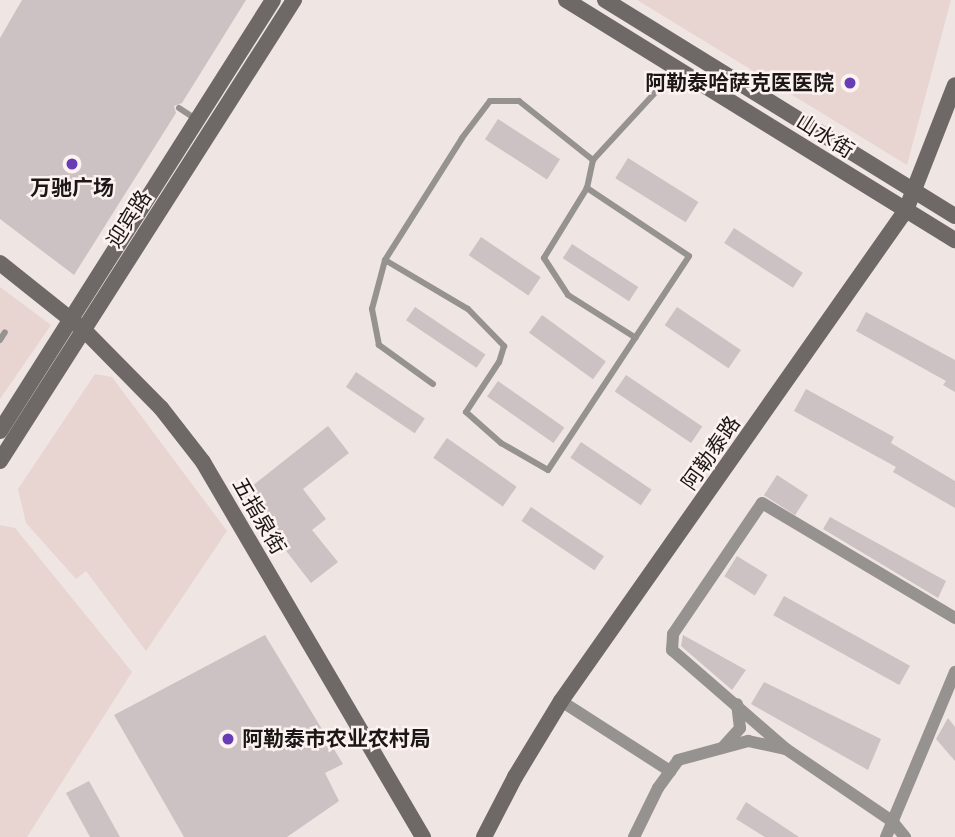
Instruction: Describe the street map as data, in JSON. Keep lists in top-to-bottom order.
{
  "streets": {
    "main road": [
      "山水街",
      "迎宾路",
      "阿勒泰路",
      "五指泉街"
    ]
  },
  "crossings": [
    ["山水街", "阿勒泰路"],
    ["迎宾路", "五指泉街"]
  ],
  "places": ["阿勒泰哈萨克医医院", "万驰广场", "阿勒泰市农业农村局"]
}
